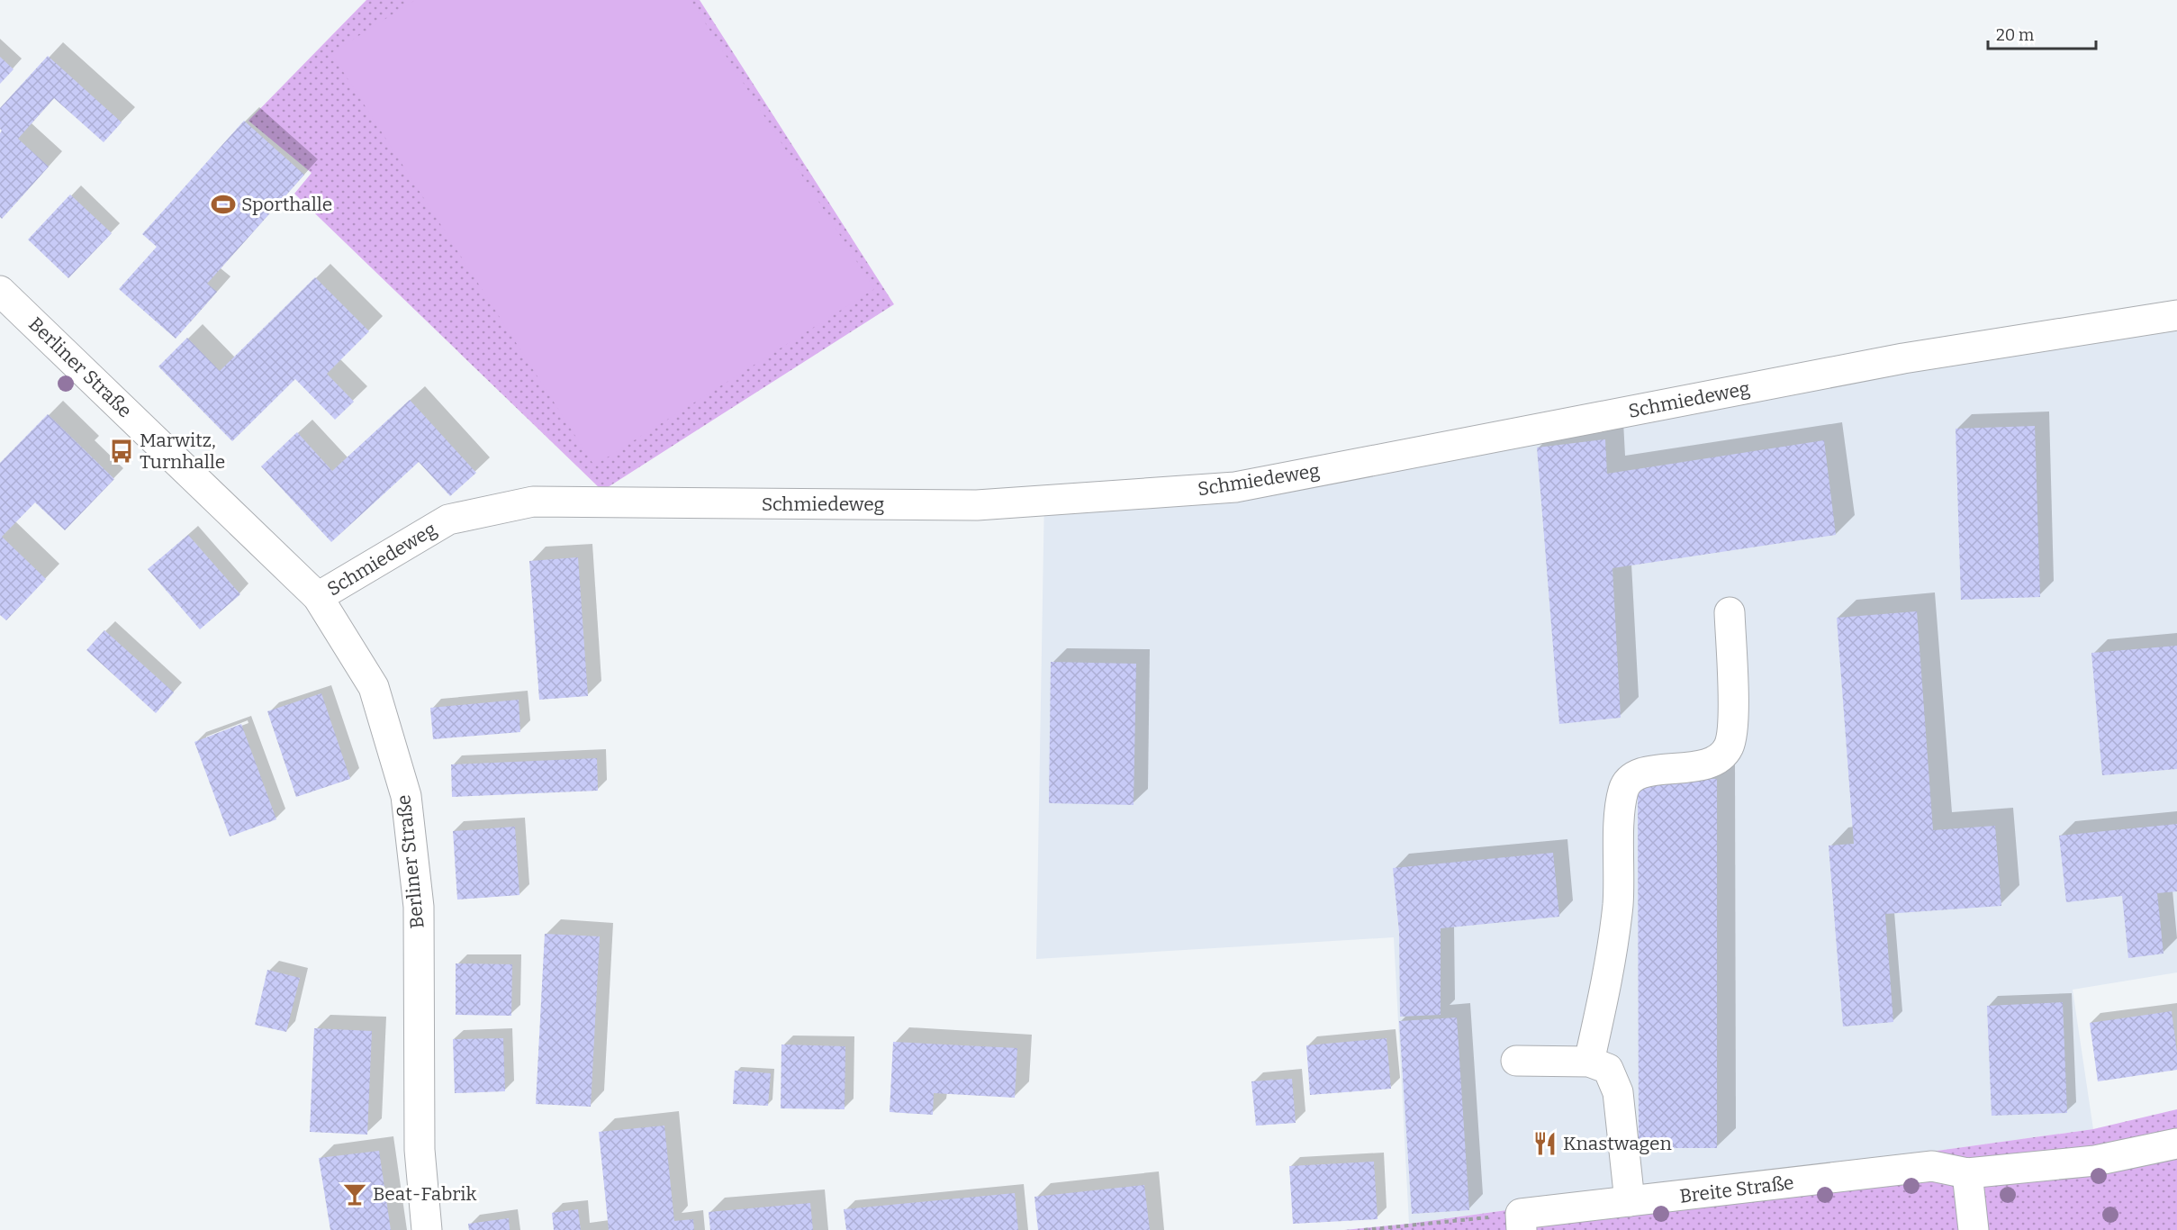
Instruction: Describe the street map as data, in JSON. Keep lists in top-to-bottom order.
{
  "streets": {
    "street": ["Berliner Straße", "Schmiedeweg", "Breite Straße"]
  },
  "crossings": [
    ["Berliner Straße", "Schmiedeweg"]
  ],
  "places": {
    "sports": ["Sporthalle"],
    "bus stop": ["Marwitz, Turnhalle"],
    "restaurant": ["Knastwagen"],
    "bar": ["Beat-Fabrik"]
  },
  "scale_bar": "20 m"
}
